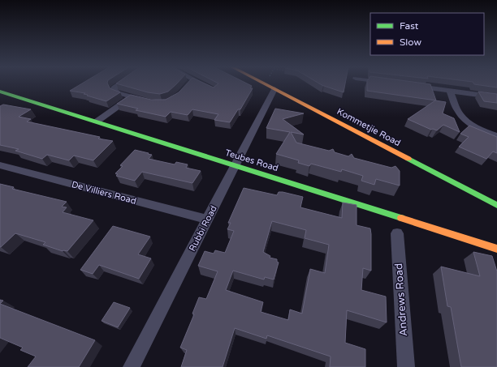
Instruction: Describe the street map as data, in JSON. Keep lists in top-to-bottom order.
{
  "streets": {
    "street": [
      "Kommetjie Road",
      "Teubes Road",
      "De Villiers Road",
      "Rubbi Road",
      "Andrews Road"
    ]
  },
  "crossings": [
    ["Kommetjie Road", "Rubbi Road"],
    ["Teubes Road", "Rubbi Road"],
    ["De Villiers Road", "Rubbi Road"]
  ],
  "legend": ["Fast", "Slow"]
}
